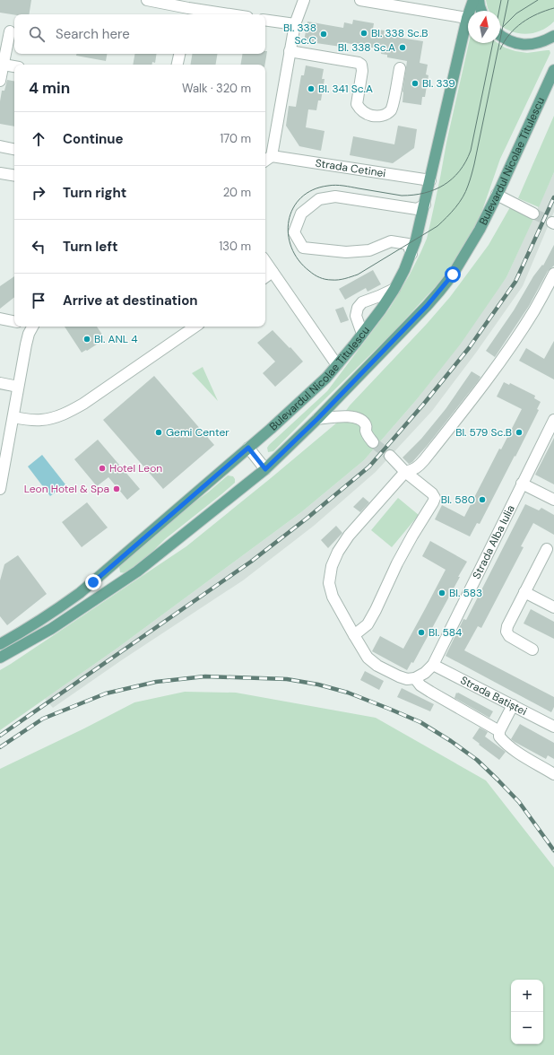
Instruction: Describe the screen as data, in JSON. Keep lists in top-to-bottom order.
{
  "streets": {
    "main road": ["Bulevardul Nicolae Titulescu"],
    "street": ["Strada Cetinei", "Strada Alba Iulia", "Strada Batiștei"]
  },
  "crossings": [
    ["Bulevardul Nicolae Titulescu", "Strada Cetinei"],
    ["Strada Alba Iulia", "Strada Batiștei"]
  ],
  "places": [
    "Bl. 338 Sc.B",
    "Bl. 338 Sc.C",
    "Bl. 338 Sc.A",
    "Bl. 339",
    "Bl. 341 Sc.A",
    "Bl. ANL 4",
    "Gemi Center",
    "Bl. 579 Sc.B",
    "Hotel Leon",
    "Leon Hotel & Spa",
    "Bl. 580",
    "Bl. 583",
    "Bl. 584"
  ],
  "north": "top",
  "page": {
    "search": "Search here",
    "heading": ["4 min", "Walk · 320 m"],
    "list": [
      ["Continue", "170 m"],
      ["Turn right", "20 m"],
      ["Turn left", "130 m"],
      "Arrive at destination"
    ],
    "map_buttons": ["+", "−"]
  }
}
